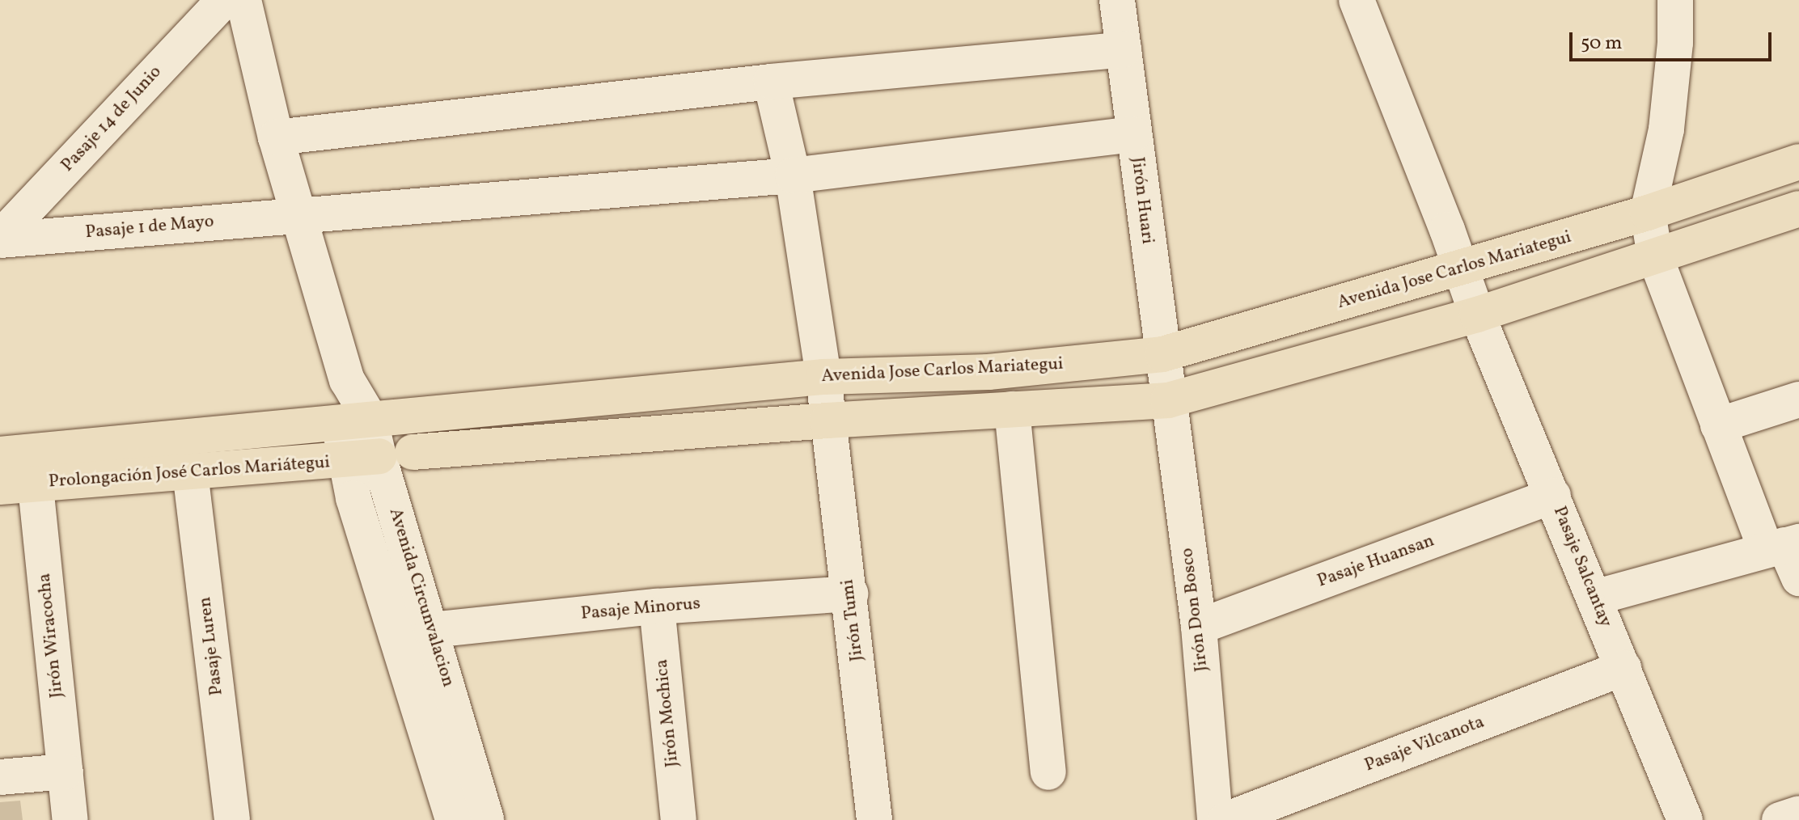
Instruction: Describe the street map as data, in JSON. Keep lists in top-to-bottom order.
{
  "streets": {
    "main road": ["Avenida Jose Carlos Mariategui", "Prolongación José Carlos Mariátegui"],
    "street": [
      "Pasaje 14 de Junio",
      "Jirón Huari",
      "Pasaje 1 de Mayo",
      "Pasaje Huansan",
      "Pasaje Salcantay",
      "Avenida Circunvalacion",
      "Pasaje Minorus",
      "Jirón Don Bosco",
      "Jirón Tumi",
      "Jirón Wiracocha",
      "Pasaje Luren",
      "Jirón Mochica",
      "Pasaje Vilcanota"
    ]
  },
  "crossings": [
    ["Pasaje 14 de Junio", "Pasaje 1 de Mayo"],
    ["Jirón Huari", "Pasaje 1 de Mayo"],
    ["Jirón Huari", "Avenida Jose Carlos Mariategui"],
    ["Jirón Huari", "Jirón Don Bosco"],
    ["Pasaje 1 de Mayo", "Avenida Circunvalacion"],
    ["Pasaje 1 de Mayo", "Jirón Tumi"],
    ["Avenida Jose Carlos Mariategui", "Prolongación José Carlos Mariátegui"],
    ["Avenida Jose Carlos Mariategui", "Pasaje Salcantay"],
    ["Avenida Jose Carlos Mariategui", "Avenida Circunvalacion"],
    ["Avenida Jose Carlos Mariategui", "Jirón Tumi"],
    ["Prolongación José Carlos Mariátegui", "Avenida Circunvalacion"],
    ["Prolongación José Carlos Mariátegui", "Jirón Wiracocha"],
    ["Prolongación José Carlos Mariátegui", "Pasaje Luren"],
    ["Pasaje Huansan", "Pasaje Salcantay"],
    ["Pasaje Huansan", "Jirón Don Bosco"],
    ["Pasaje Salcantay", "Pasaje Vilcanota"],
    ["Avenida Circunvalacion", "Pasaje Minorus"],
    ["Pasaje Minorus", "Jirón Tumi"],
    ["Pasaje Minorus", "Jirón Mochica"]
  ],
  "scale_bar": "50 m"
}
